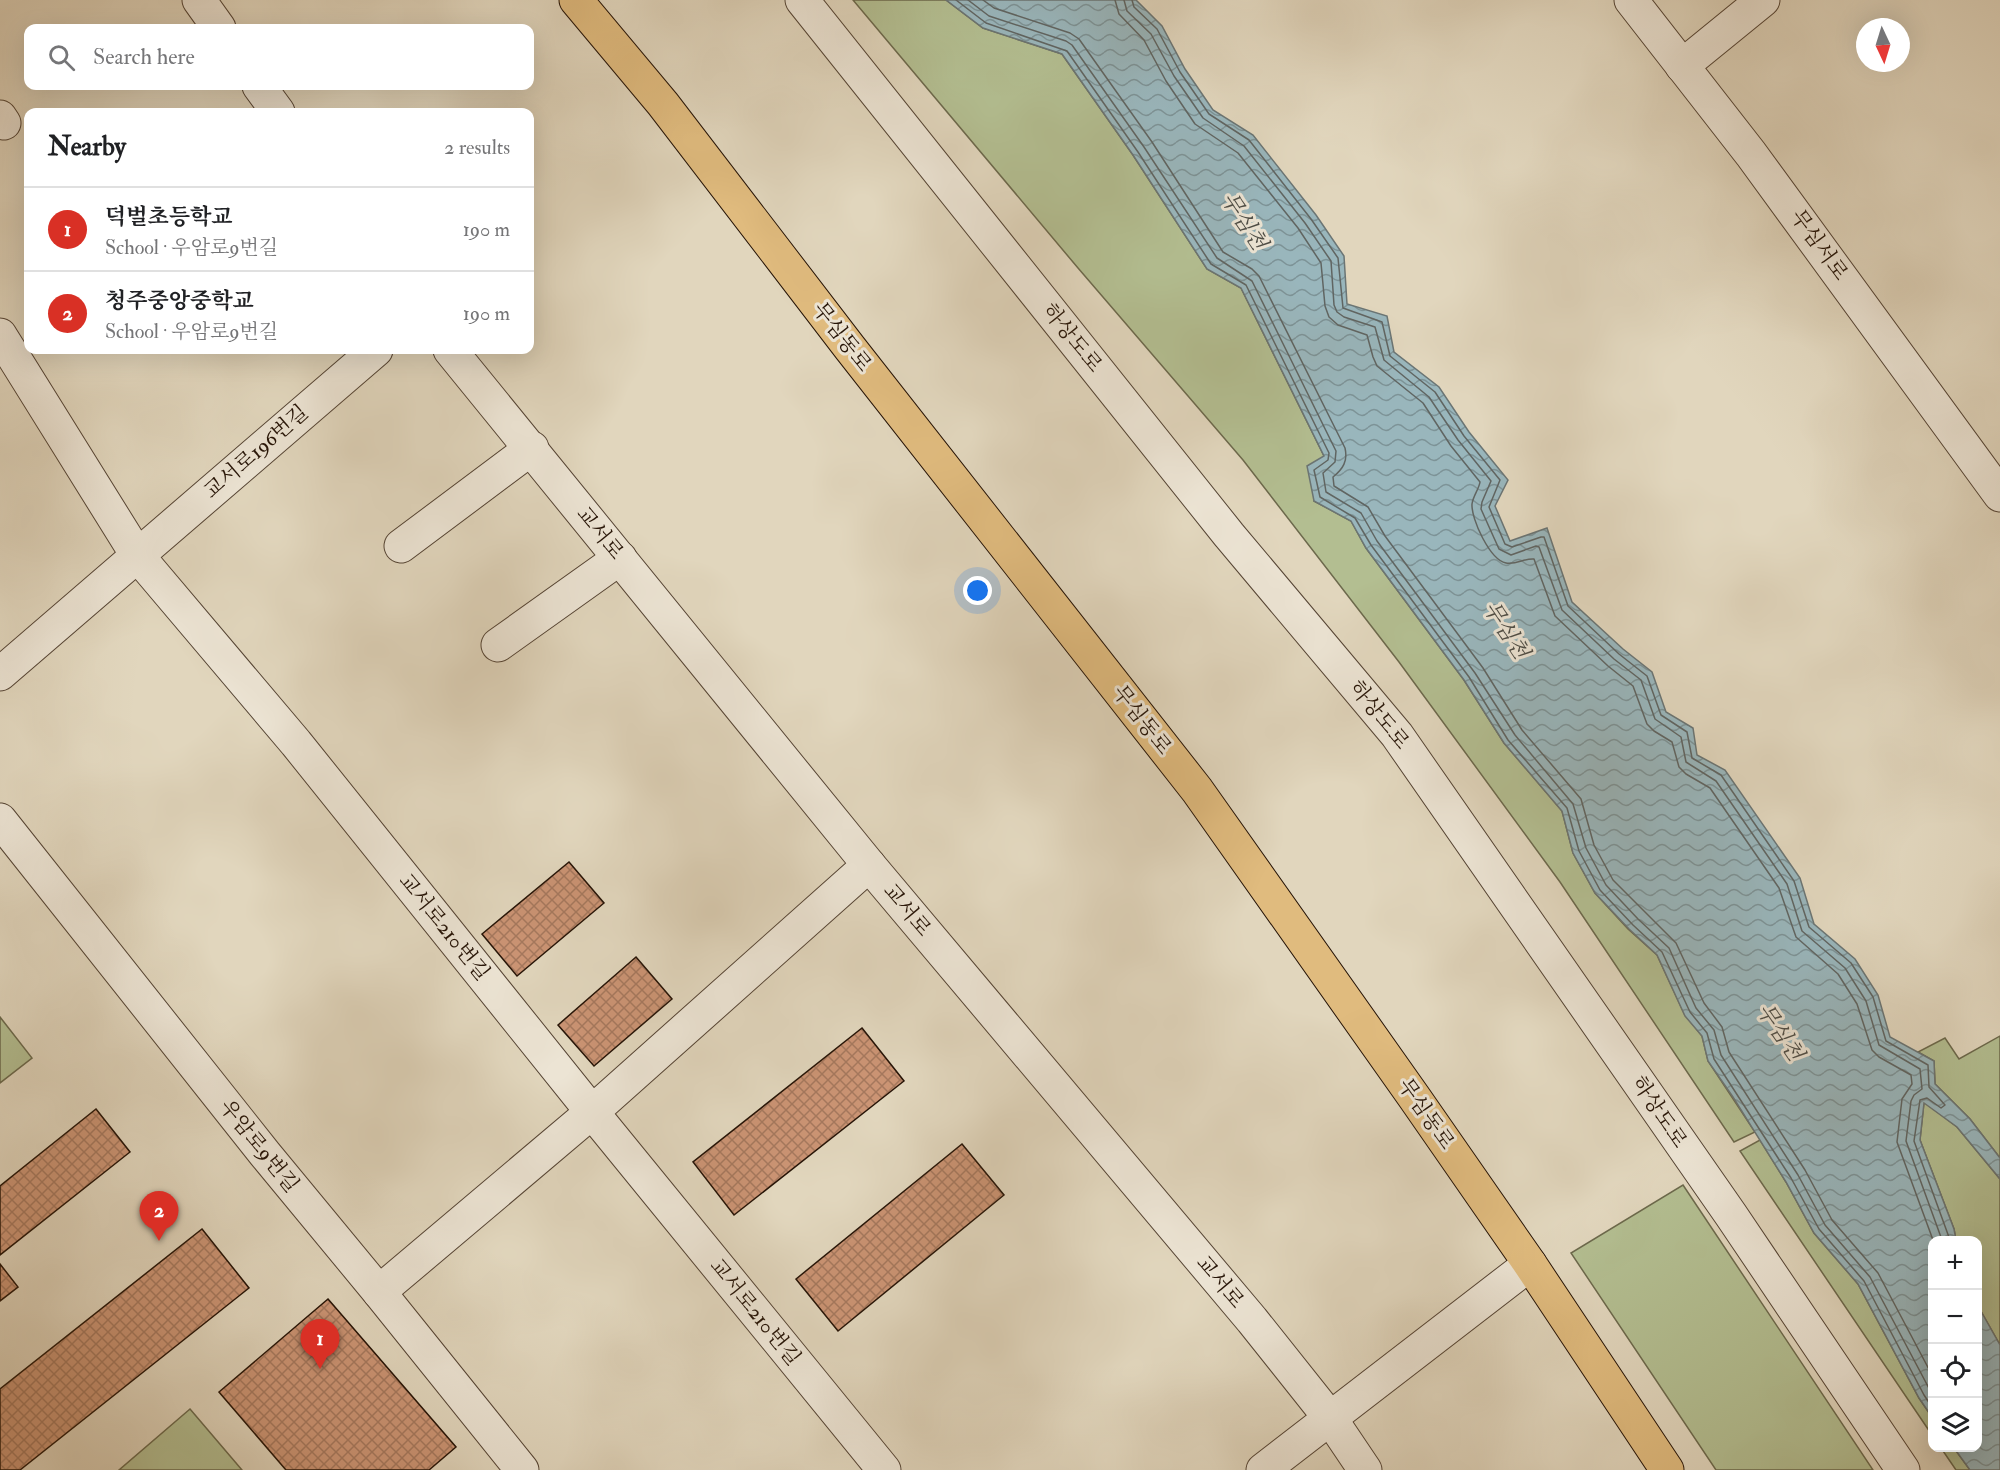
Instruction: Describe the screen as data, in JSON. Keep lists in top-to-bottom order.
{
  "streets": {
    "main road": ["무심동로"],
    "street": [
      "무심서로",
      "하상도로",
      "교서로196번길",
      "교서로",
      "교서로210번길",
      "우암로9번길"
    ]
  },
  "crossings": [
    ["교서로196번길", "교서로210번길"]
  ],
  "water": ["무심천"],
  "north": "bottom",
  "page": {
    "search": "Search here",
    "heading": ["Nearby", "2 results"],
    "list": [
      {
        "mark": "1",
        "name": "덕벌초등학교",
        "note": "School · 우암로9번길",
        "value": "190 m"
      },
      {
        "mark": "2",
        "name": "청주중앙중학교",
        "note": "School · 우암로9번길",
        "value": "190 m"
      }
    ],
    "pins": ["2", "1"],
    "map_buttons": ["+", "−"]
  }
}
